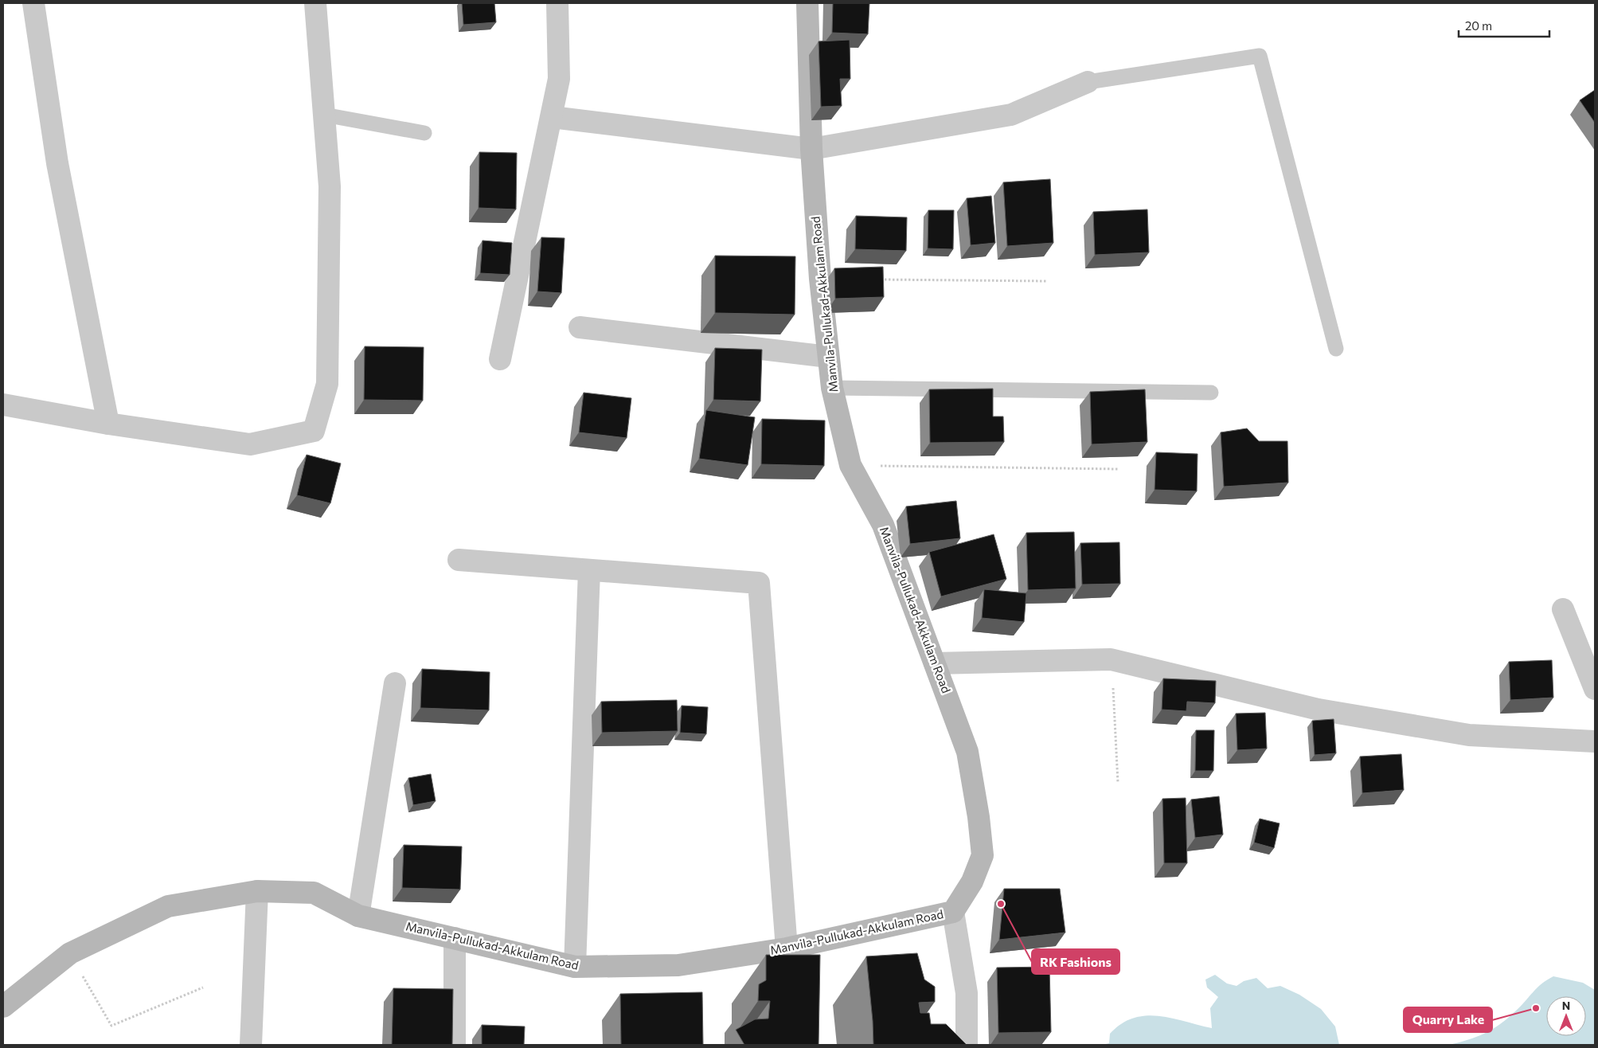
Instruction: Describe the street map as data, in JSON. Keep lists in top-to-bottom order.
{
  "streets": {
    "street": ["Manvila-Pullukad-Akkulam Road"]
  },
  "places": ["RK Fashions", "Quarry Lake"],
  "scale_bar": "20 m",
  "north": "top"
}
